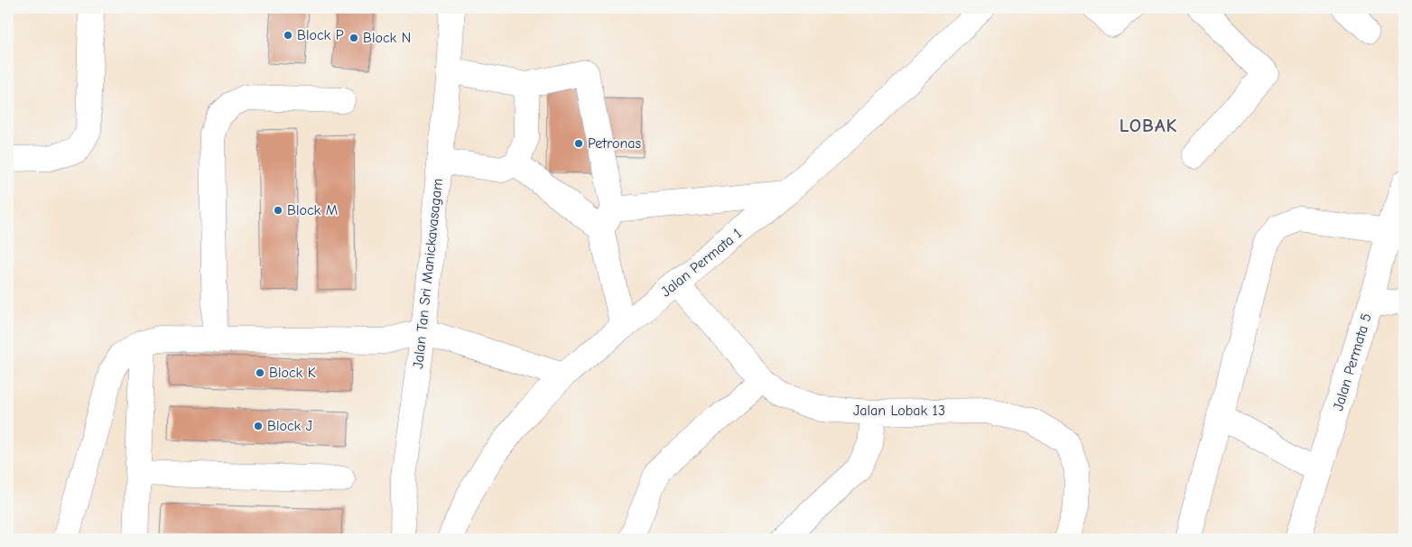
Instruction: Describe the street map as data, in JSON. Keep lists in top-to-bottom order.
{
  "streets": {
    "street": [
      "Jalan Permata 1",
      "Jalan Tan Sri Manickavasagam",
      "Jalan Permata 5",
      "Jalan Lobak 13"
    ]
  },
  "crossings": [
    ["Jalan Permata 1", "Jalan Lobak 13"]
  ],
  "districts": ["LOBAK"],
  "places": [
    "Block P",
    "Block N",
    "Petronas",
    "Block M",
    "Block K",
    "Block J"
  ]
}
